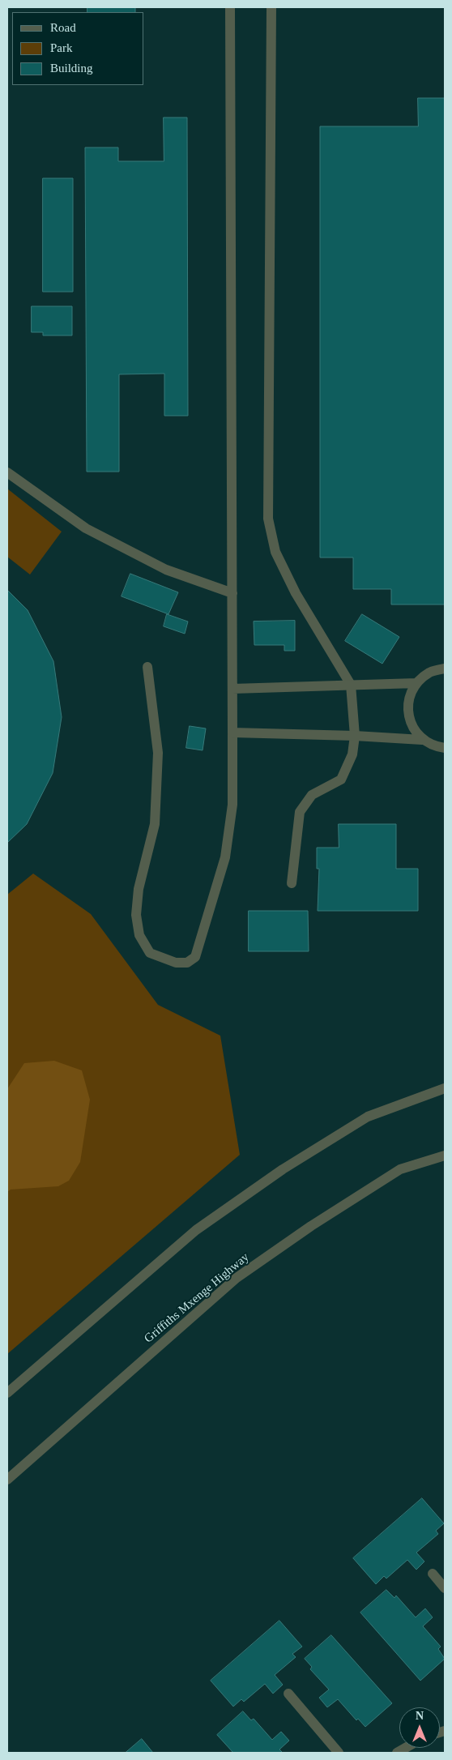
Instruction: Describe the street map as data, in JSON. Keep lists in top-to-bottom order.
{
  "streets": {
    "street": ["Griffiths Mxenge Highway"]
  },
  "legend": ["Road", "Park", "Building"],
  "north": "top"
}
